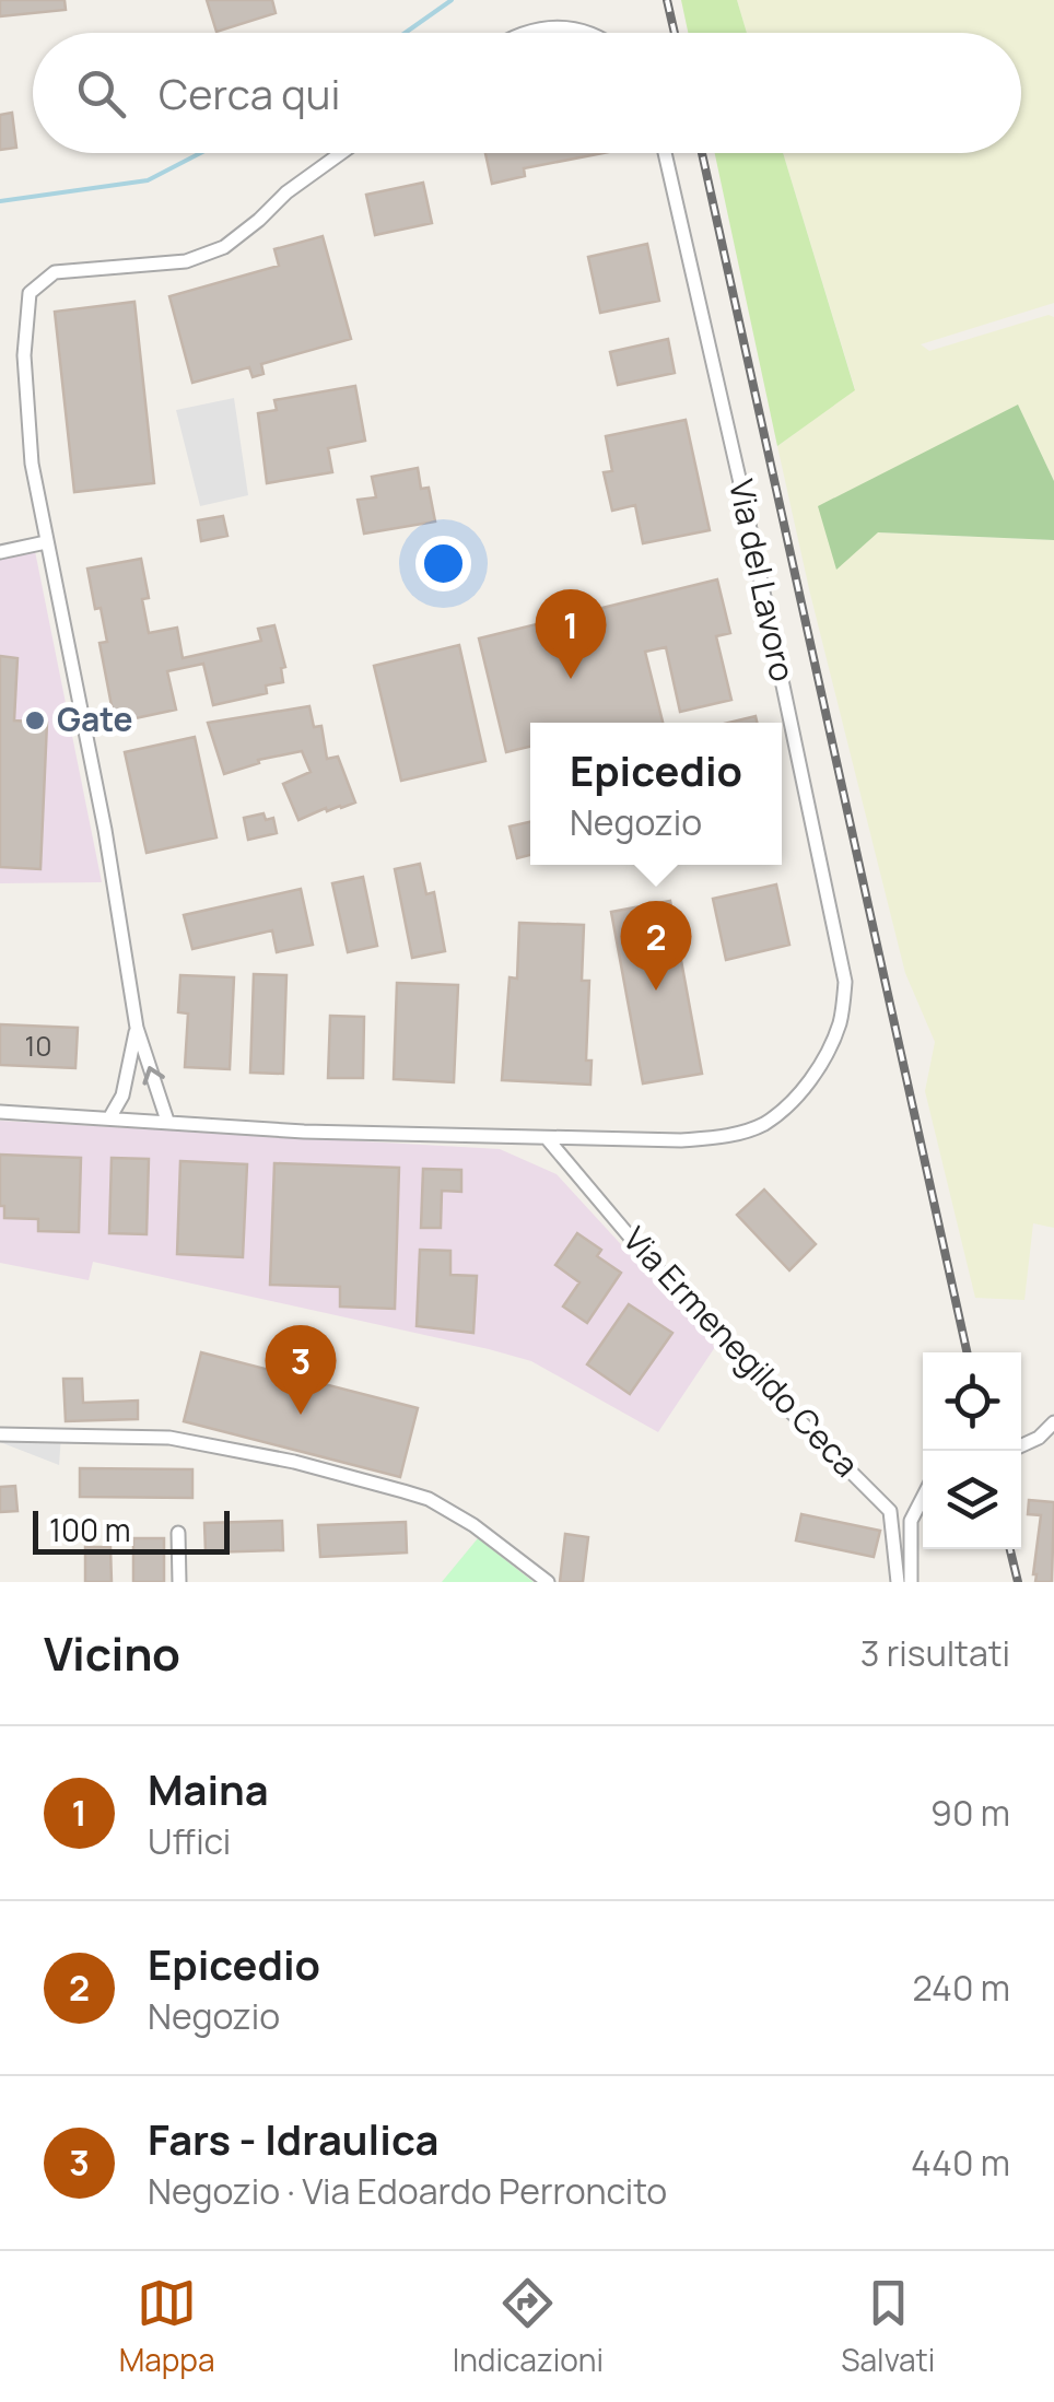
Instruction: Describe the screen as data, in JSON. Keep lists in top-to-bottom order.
{
  "streets": {
    "street": ["Via del Lavoro", "Via Ermenegildo Ceca"]
  },
  "crossings": [
    ["Via del Lavoro", "Via Ermenegildo Ceca"]
  ],
  "places": ["Gate"],
  "house_numbers": ["10"],
  "scale_bar": "100 m",
  "page": {
    "search": "Cerca qui",
    "pins": ["1", "2", "3"],
    "popup": ["Epicedio", "Negozio"],
    "scale": "100 m",
    "heading": ["Vicino", "3 risultati"],
    "list": [
      {
        "mark": "1",
        "name": "Maina",
        "note": "Uffici",
        "value": "90 m"
      },
      {
        "mark": "2",
        "name": "Epicedio",
        "note": "Negozio",
        "value": "240 m"
      },
      {
        "mark": "3",
        "name": "Fars - Idraulica",
        "note": "Negozio · Via Edoardo Perroncito",
        "value": "440 m"
      }
    ],
    "nav": ["Mappa", "Indicazioni", "Salvati"]
  }
}
